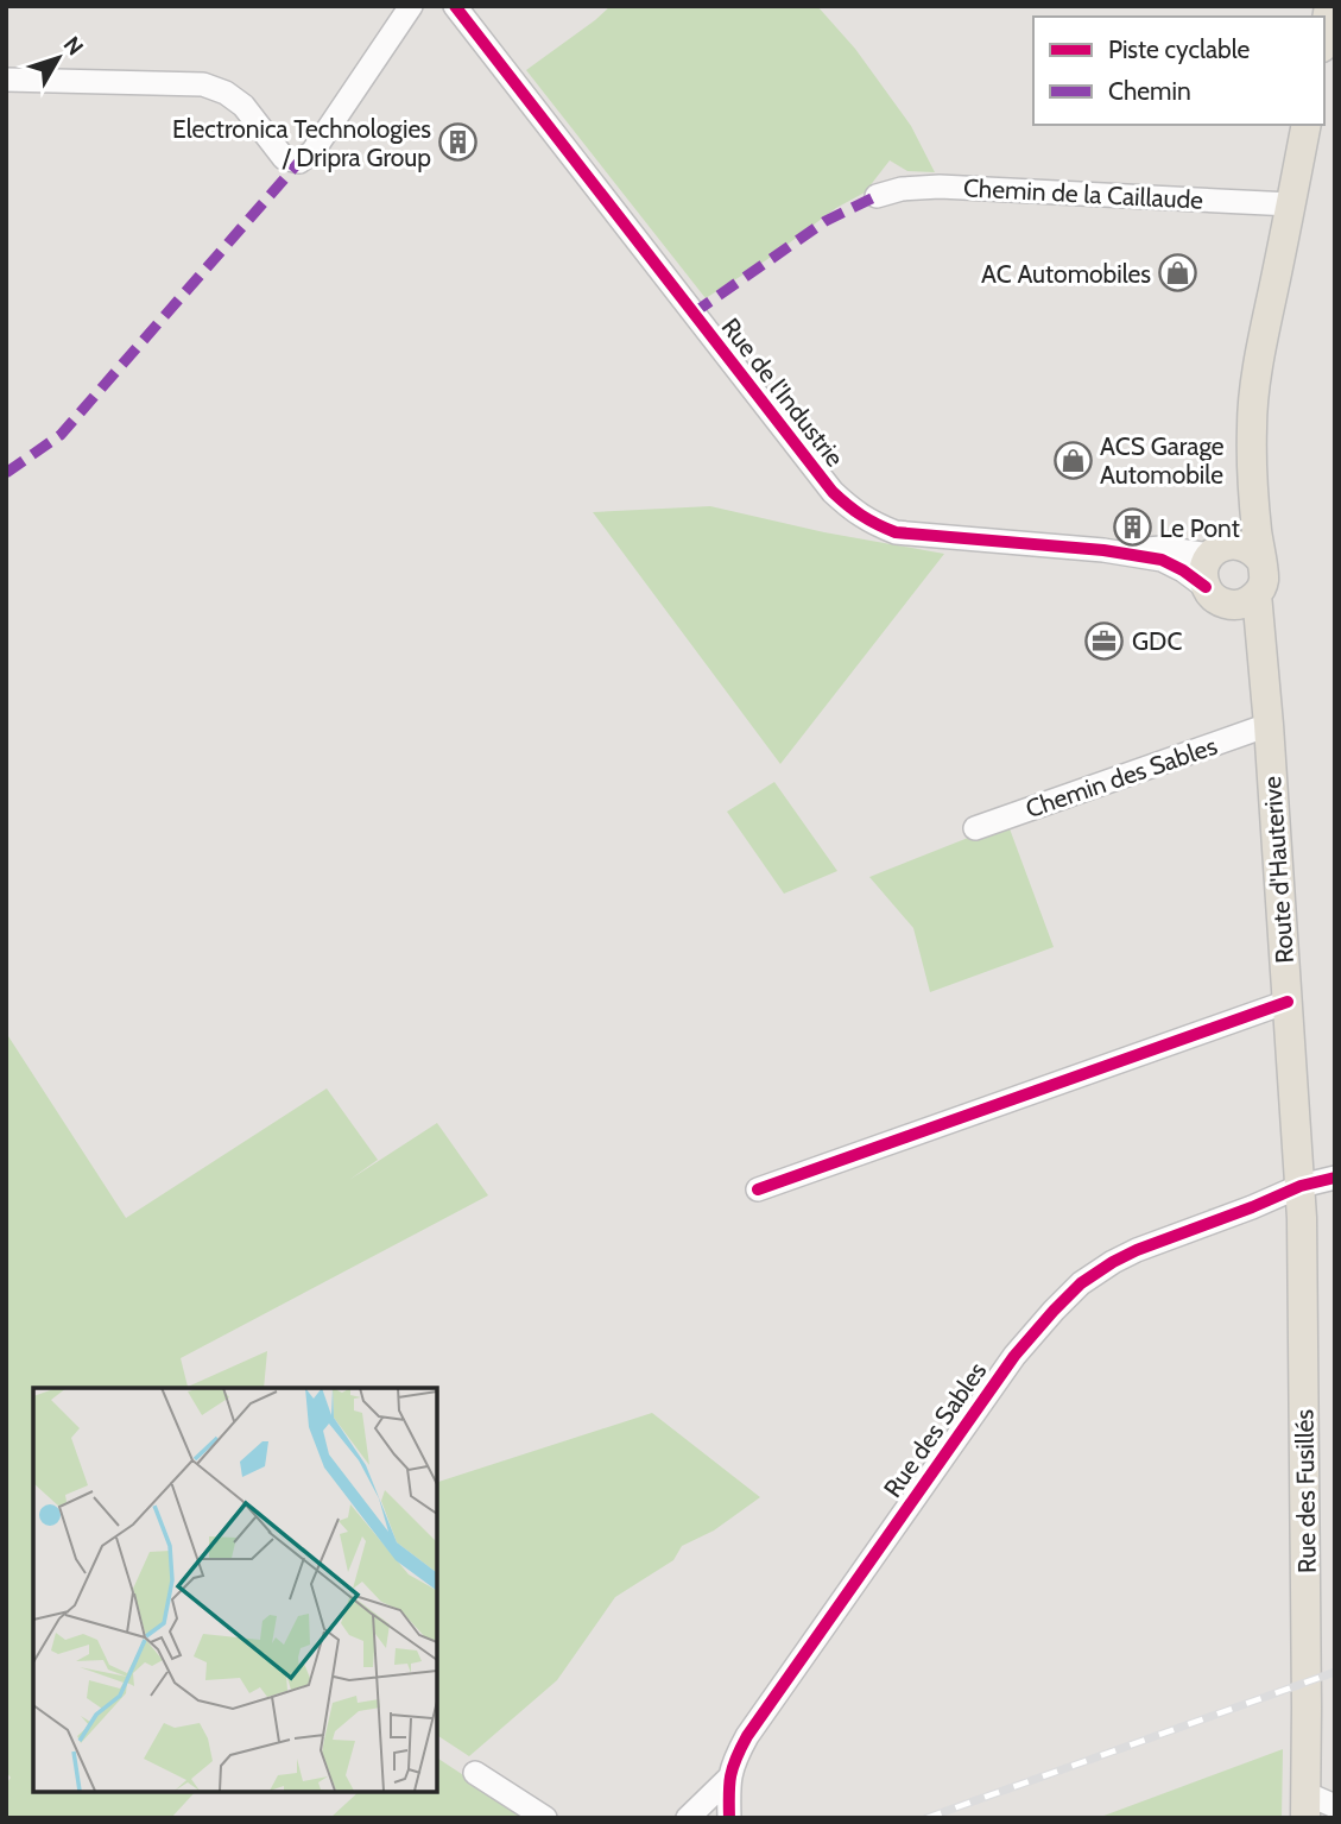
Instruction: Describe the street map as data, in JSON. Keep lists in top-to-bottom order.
{
  "streets": {
    "main road": ["Route d'Hauterive", "Rue des Fusillés"],
    "street": [
      "Chemin de la Caillaude",
      "Rue de l'Industrie",
      "Chemin des Sables",
      "Rue des Sables"
    ]
  },
  "crossings": [
    ["Rue de l'Industrie", "Route d'Hauterive"],
    ["Chemin des Sables", "Route d'Hauterive"],
    ["Route d'Hauterive", "Rue des Sables"],
    ["Route d'Hauterive", "Rue des Fusillés"],
    ["Rue des Sables", "Rue des Fusillés"]
  ],
  "places": {
    "building": ["Electronica Technologies / Dripra Group", "Le Pont"],
    "shop": ["AC Automobiles", "ACS Garage Automobile"],
    "office": ["GDC"]
  },
  "legend": ["Piste cyclable", "Chemin"],
  "north": "top right"
}
